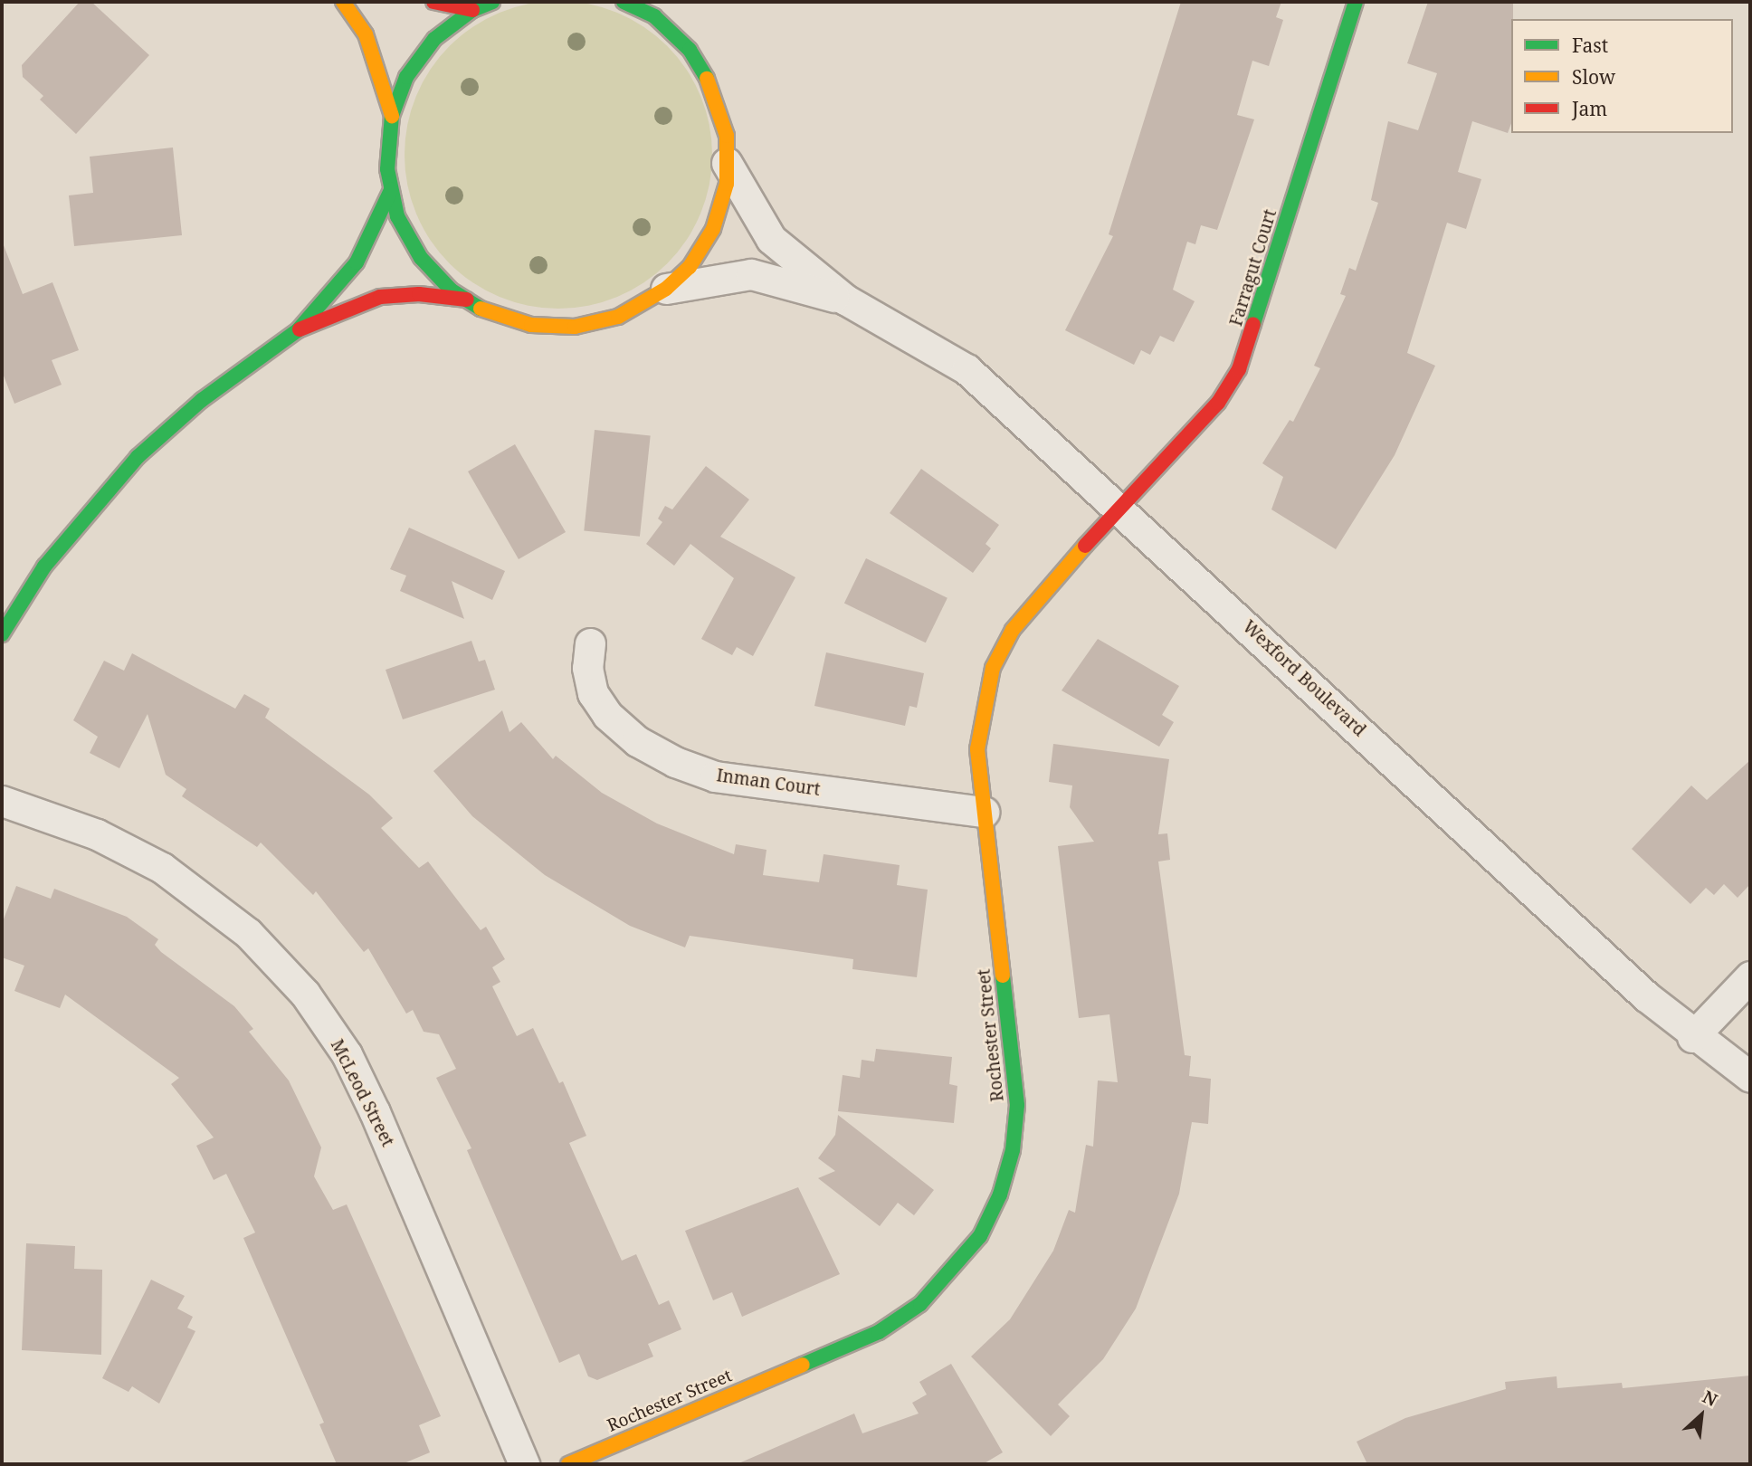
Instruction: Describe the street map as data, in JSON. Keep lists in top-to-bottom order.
{
  "streets": {
    "street": [
      "Farragut Court",
      "Wexford Boulevard",
      "Inman Court",
      "Rochester Street",
      "McLeod Street"
    ]
  },
  "crossings": [
    ["Farragut Court", "Wexford Boulevard"],
    ["Farragut Court", "Rochester Street"],
    ["Wexford Boulevard", "Rochester Street"],
    ["Inman Court", "Rochester Street"]
  ],
  "legend": ["Fast", "Slow", "Jam"],
  "north": "top right"
}
